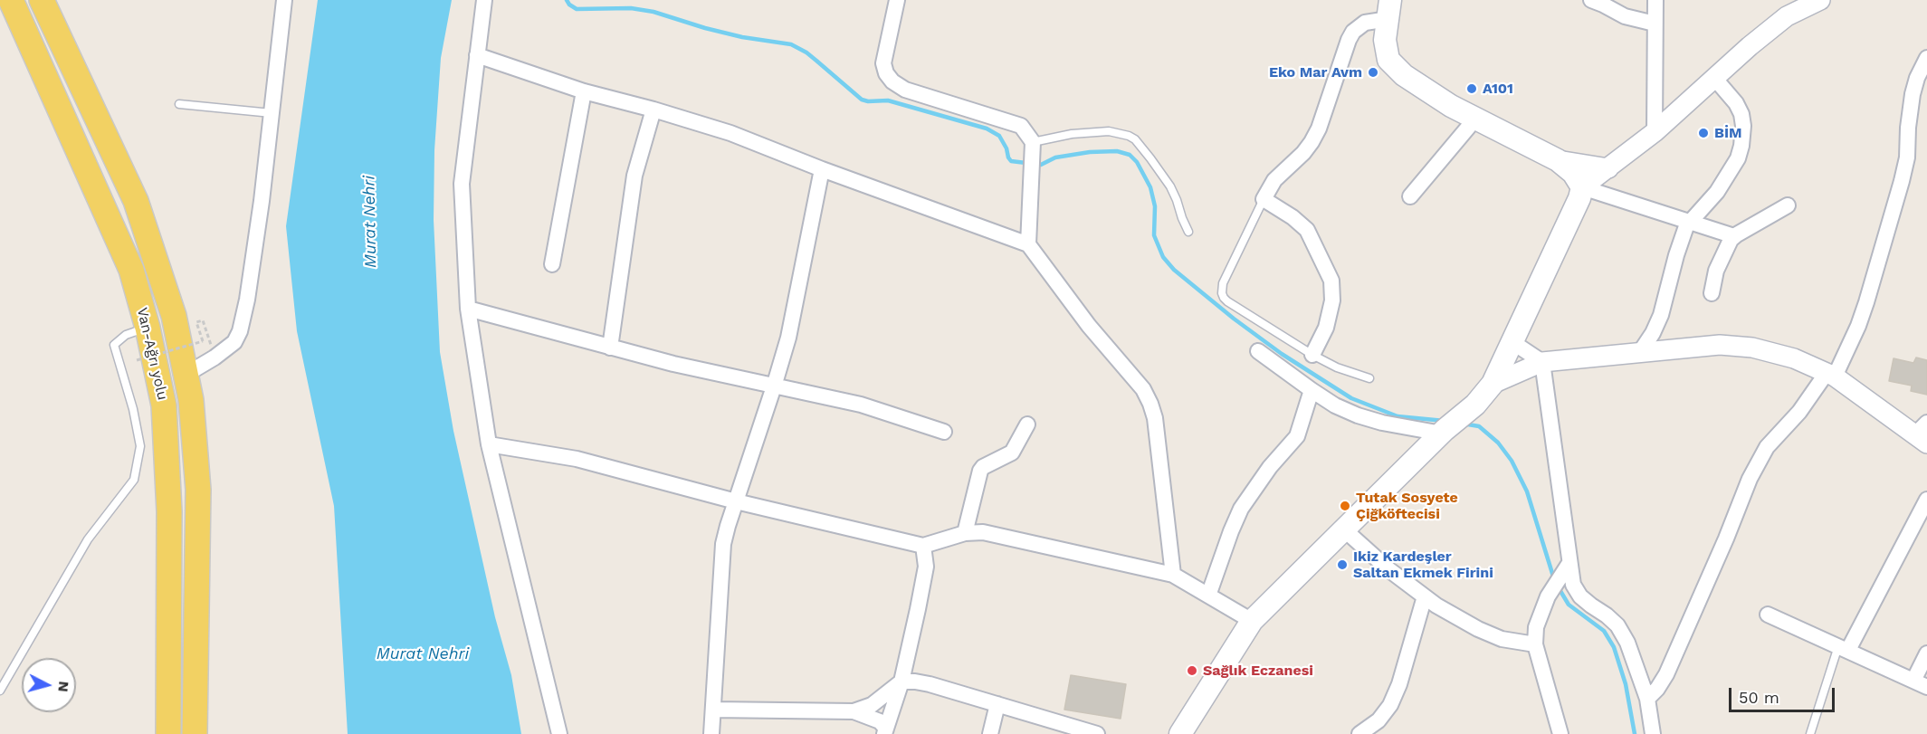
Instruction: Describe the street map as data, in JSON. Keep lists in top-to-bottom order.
{
  "streets": {
    "main road": ["Van-Ağrı yolu"]
  },
  "water": ["Murat Nehri"],
  "places": [
    "Eko Mar Avm",
    "A101",
    "BİM",
    "Tutak Sosyete Çiğköftecisi",
    "Ikiz Kardeşler Saltan Ekmek Firini",
    "Sağlık Eczanesi"
  ],
  "scale_bar": "50 m",
  "north": "right"
}
